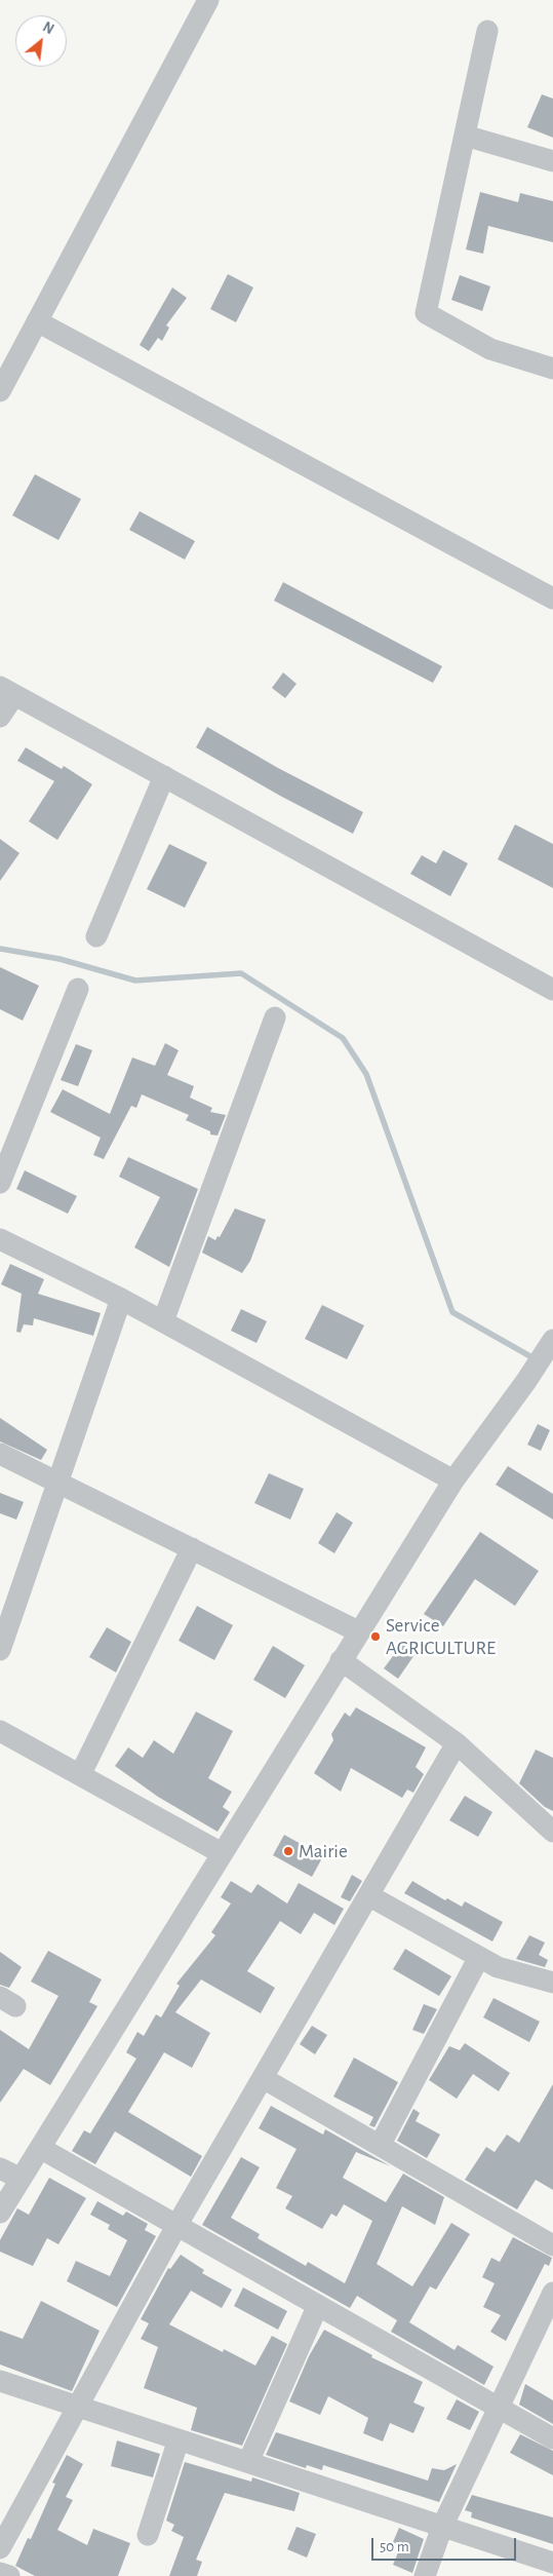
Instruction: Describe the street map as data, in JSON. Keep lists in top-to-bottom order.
{
  "places": ["Service AGRICULTURE", "Mairie"],
  "scale_bar": "50 m",
  "north": "top right"
}
